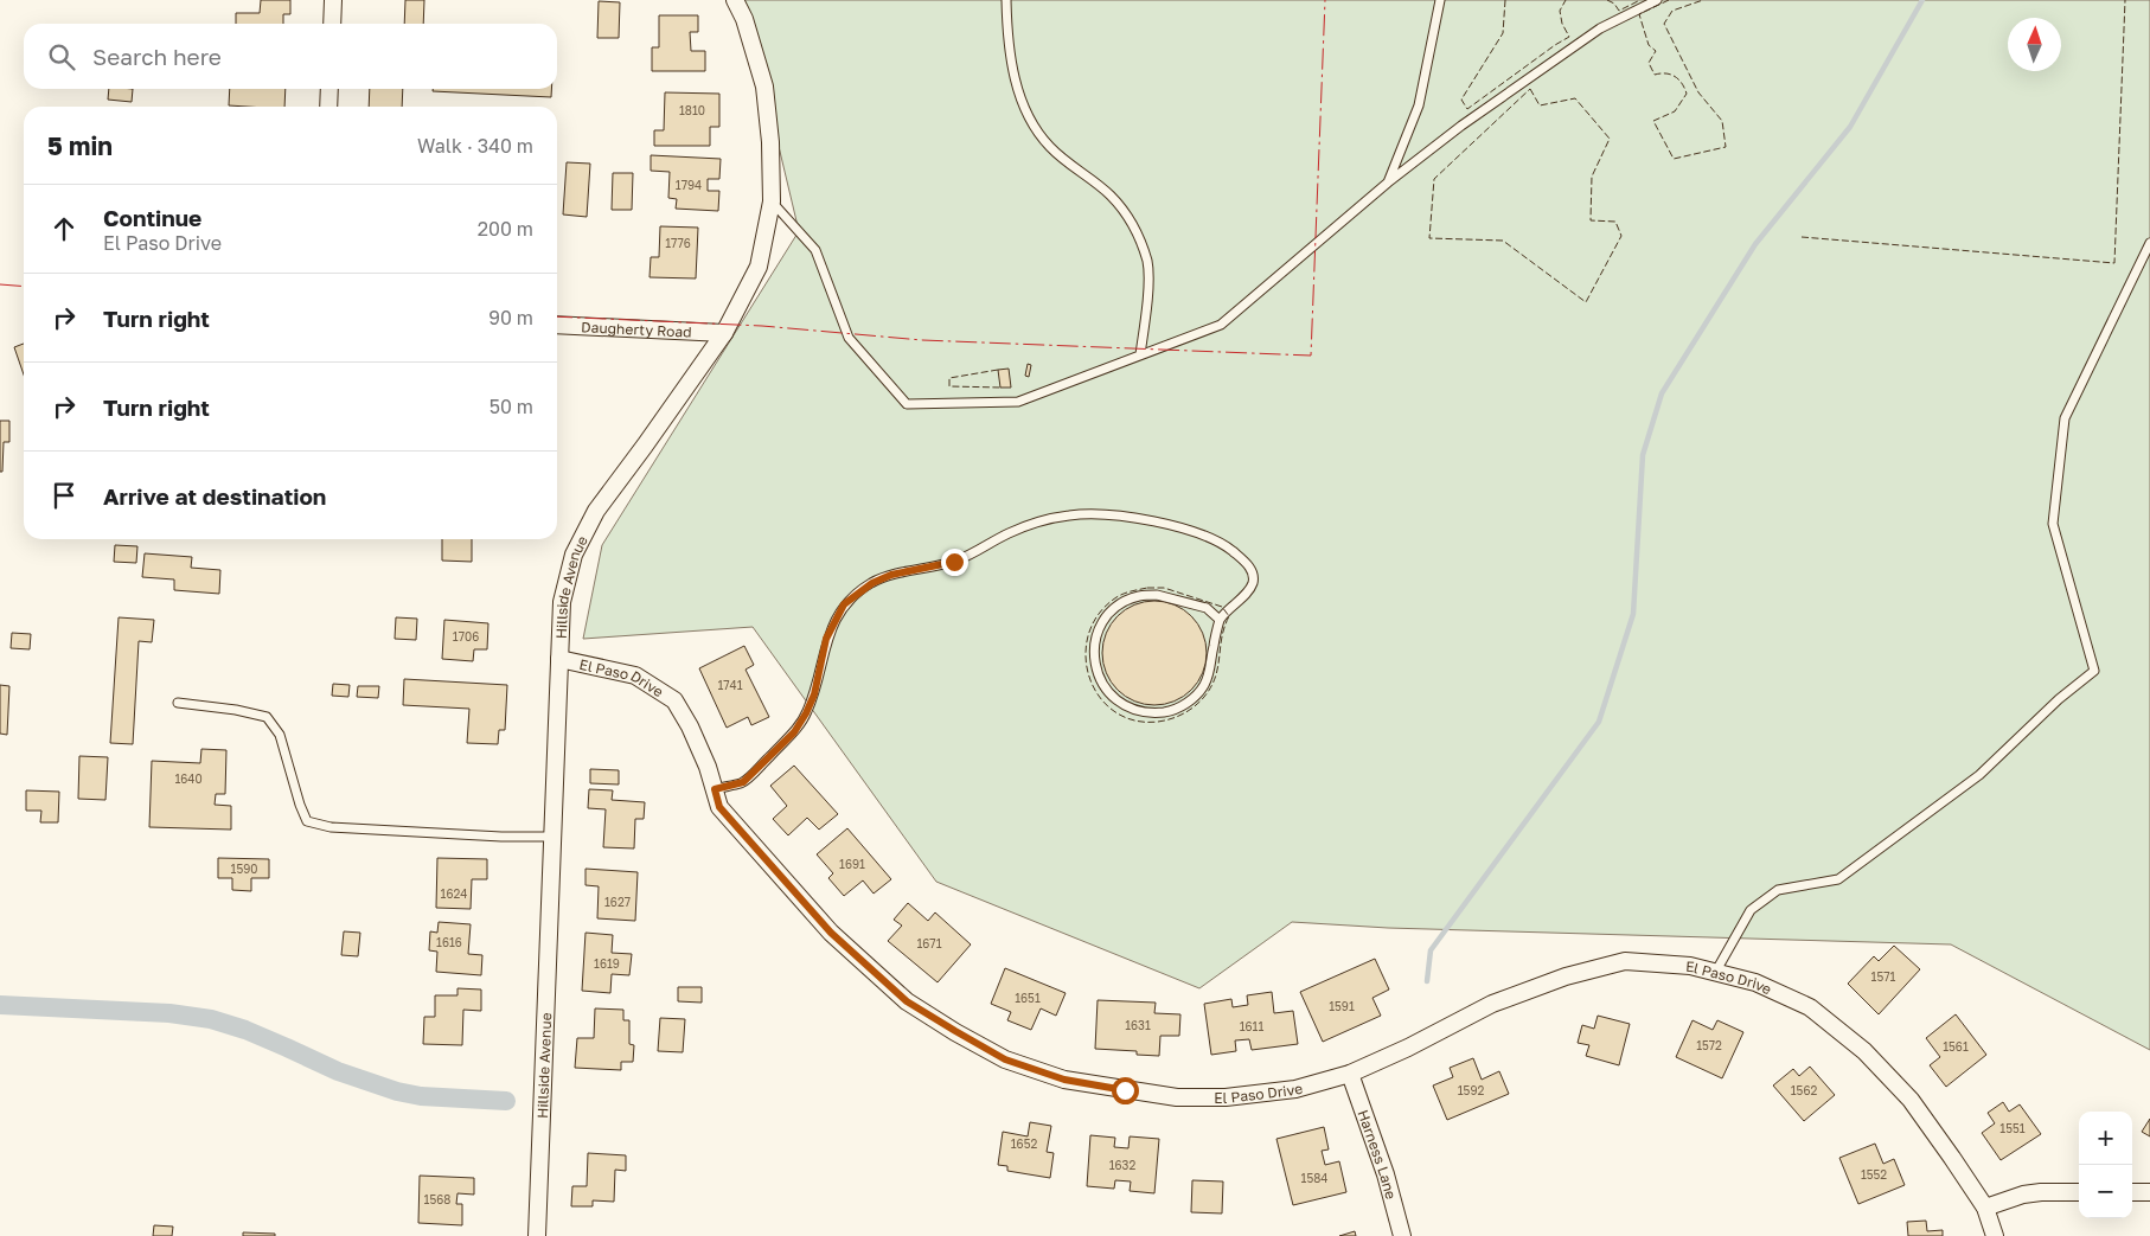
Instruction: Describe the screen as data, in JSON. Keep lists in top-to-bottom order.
{
  "streets": {
    "street": [
      "Daugherty Road",
      "Hillside Avenue",
      "El Paso Drive",
      "Harness Lane"
    ]
  },
  "crossings": [
    ["Daugherty Road", "Hillside Avenue"],
    ["Hillside Avenue", "El Paso Drive"],
    ["El Paso Drive", "Harness Lane"]
  ],
  "house_numbers": [
    "1810",
    "1794",
    "1776",
    "1706",
    "1741",
    "1640",
    "1691",
    "1590",
    "1624",
    "1627",
    "1616",
    "1671",
    "1619",
    "1571",
    "1651",
    "1591",
    "1631",
    "1611",
    "1572",
    "1561",
    "1592",
    "1562",
    "1551",
    "1652",
    "1632",
    "1552",
    "1584",
    "1568"
  ],
  "north": "top",
  "page": {
    "search": "Search here",
    "heading": ["5 min", "Walk · 340 m"],
    "list": [
      ["Continue", "El Paso Drive", "200 m"],
      ["Turn right", "90 m"],
      ["Turn right", "50 m"],
      "Arrive at destination"
    ],
    "map_buttons": ["+", "−"]
  }
}
